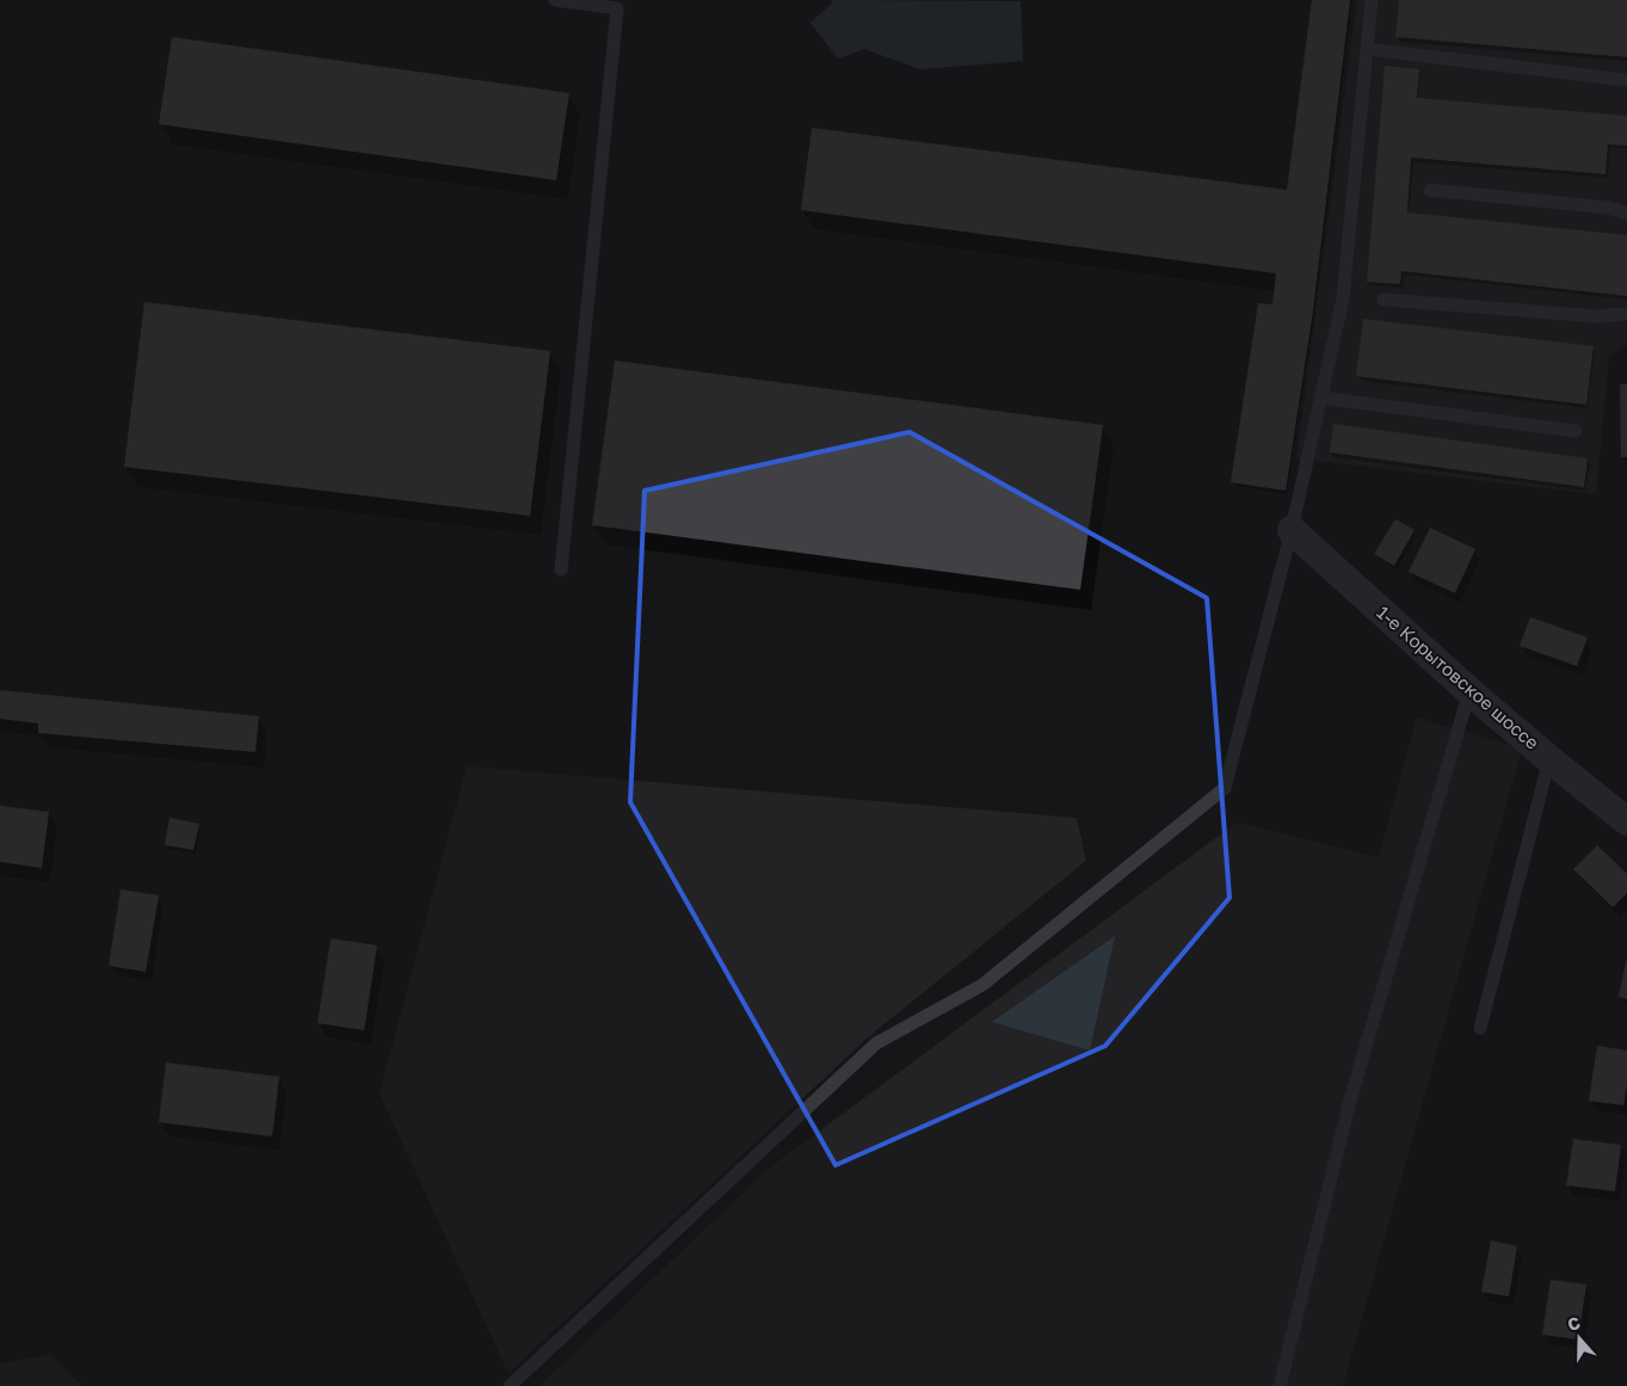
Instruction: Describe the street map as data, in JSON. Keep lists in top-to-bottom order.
{
  "streets": {
    "street": ["1-е Корытовское шоссе"]
  },
  "north": "top"
}
